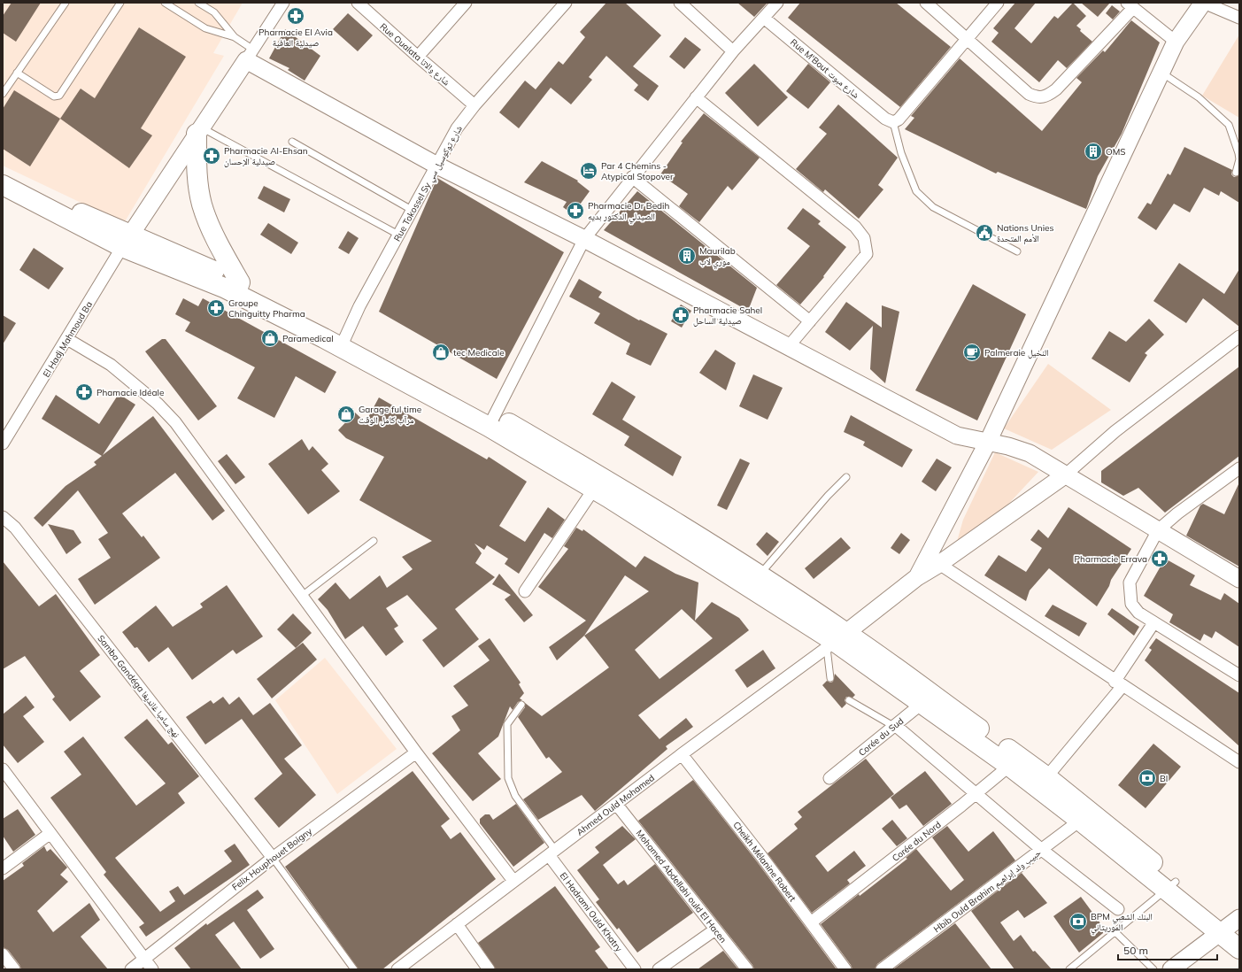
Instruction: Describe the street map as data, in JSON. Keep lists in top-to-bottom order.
{
  "streets": {
    "street": [
      "Rue Oualata شارع والاتا",
      "Rue M'Bout شارع مبوت",
      "Rue Tokossel Sy شارع توكوسيل سي",
      "El Hadj Mahmoud Ba",
      "Samba Gandéga نهج سامبا غانديغا",
      "Corée du Sud",
      "Ahmed Ould Mohamed",
      "Corée du Nord",
      "Felix Houphouet Boigny",
      "Cheikh Mélanine Robert",
      "Mohamed Abdellahi ould El Hacen",
      "Hbib Ould Brahim حبيب ولد إبراهيم",
      "El Hadrami Ould Khatry"
    ]
  },
  "crossings": [
    ["Rue Oualata شارع والاتا", "Rue Tokossel Sy شارع توكوسيل سي"],
    ["Samba Gandéga نهج سامبا غانديغا", "Felix Houphouet Boigny"],
    ["Ahmed Ould Mohamed", "Cheikh Mélanine Robert"],
    ["Ahmed Ould Mohamed", "Mohamed Abdellahi ould El Hacen"],
    ["Ahmed Ould Mohamed", "El Hadrami Ould Khatry"],
    ["Corée du Nord", "Cheikh Mélanine Robert"]
  ],
  "places": {
    "pharmacy": [
      "Pharmacie El Avia صيدلية العافية",
      "Pharmacie Al-Ehsan صيدلية الإحسان",
      "Pharmacie Dr Bedih الصيدلي الدكتور بديه",
      "Groupe Chinguitty Pharma",
      "Pharmacie Sahel صيدلية الساحل",
      "Phamacie Idéale",
      "Pharmacie Errava"
    ],
    "building": ["OMS", "Maurilab موري لاب"],
    "hotel": ["Par 4 Chemins - Atypical Stopover"],
    "public building": ["Nations Unies الأمم المتحدة"],
    "shop": ["Paramedical", "tec Medicale", "Garage ful time مرآب كامل الوقت"],
    "cafe": ["Palmeraie النخيل"],
    "bank": ["BI", "BPM البنك الشعبي الموريتاني"]
  },
  "scale_bar": "50 m"
}
